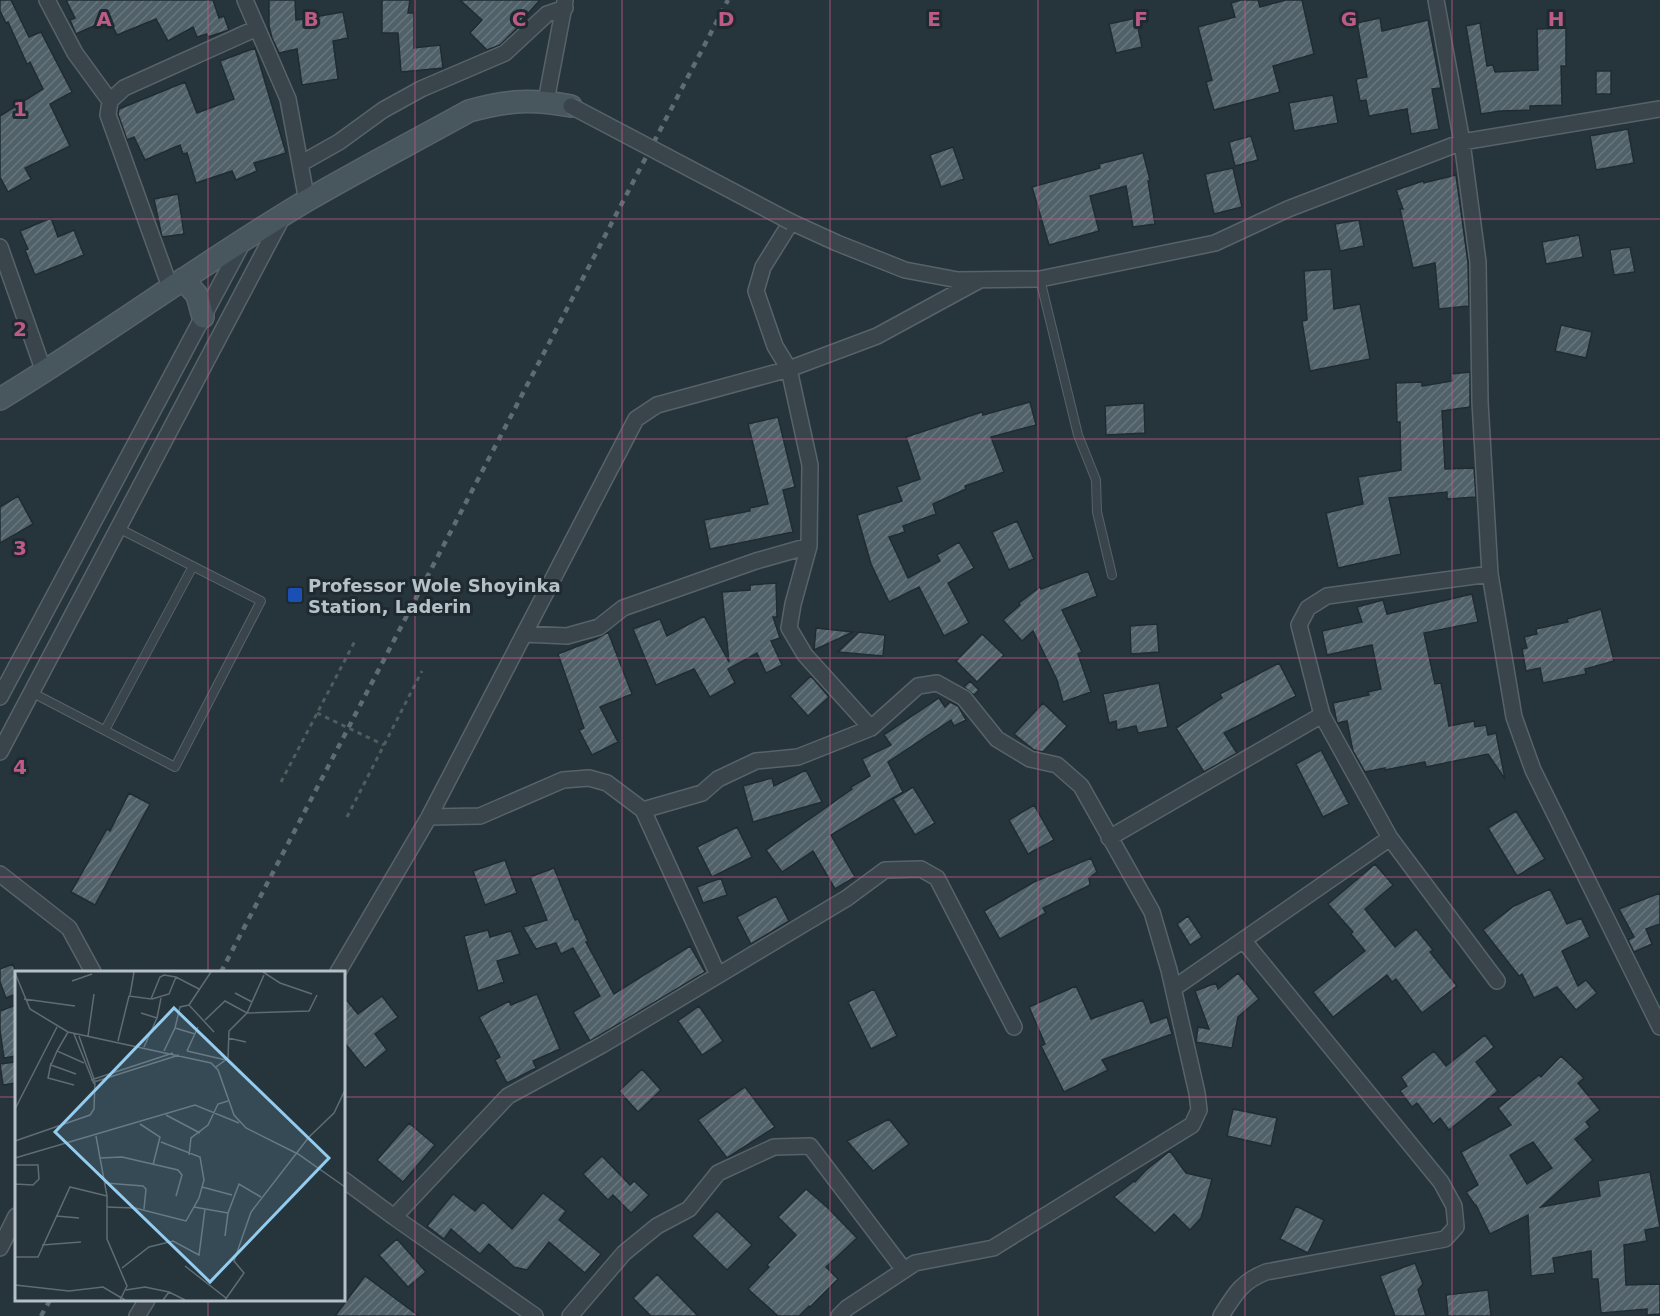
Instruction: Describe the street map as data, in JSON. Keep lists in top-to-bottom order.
{
  "places": {
    "transit": ["Professor Wole Shoyinka Station, Laderin"]
  },
  "grid": {
    "columns": [
      "A",
      "B",
      "C",
      "D",
      "E",
      "F",
      "G",
      "H"
    ],
    "rows": [
      "1",
      "2",
      "3",
      "4"
    ]
  }
}
